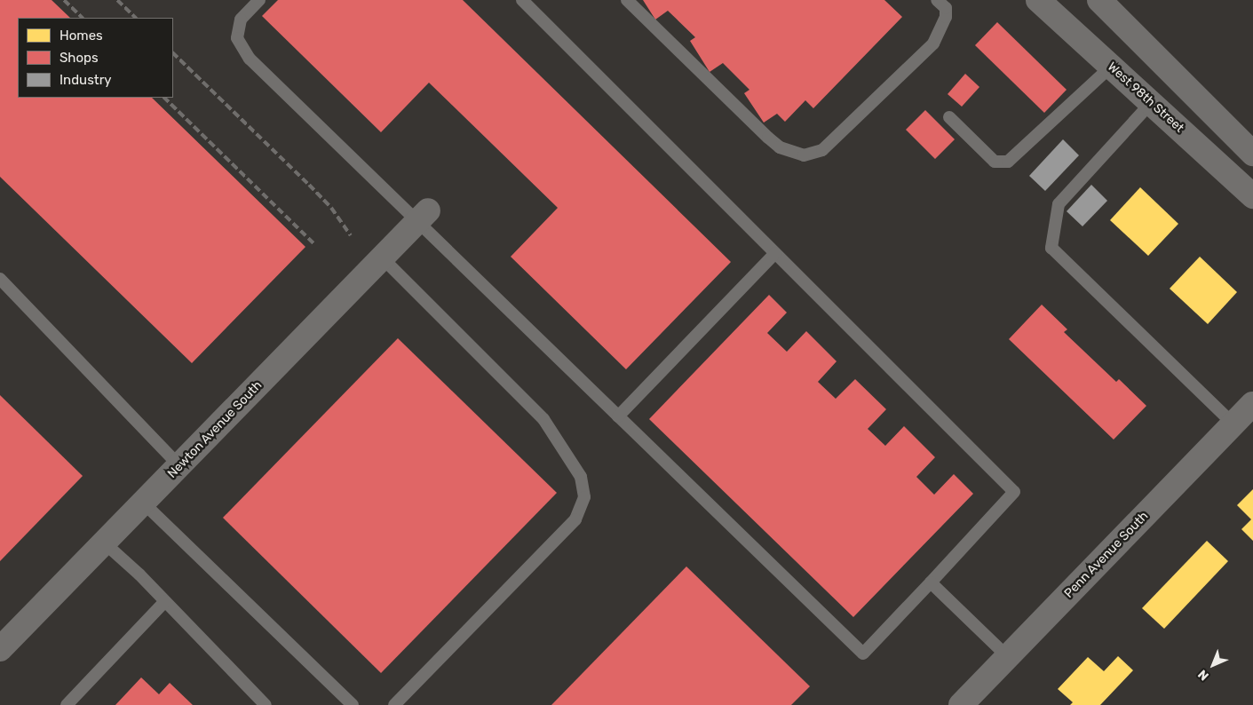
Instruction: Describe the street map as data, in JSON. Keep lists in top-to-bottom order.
{
  "streets": {
    "street": ["West 98th Street", "Newton Avenue South", "Penn Avenue South"]
  },
  "legend": ["Homes", "Shops", "Industry"],
  "north": "bottom left"
}
